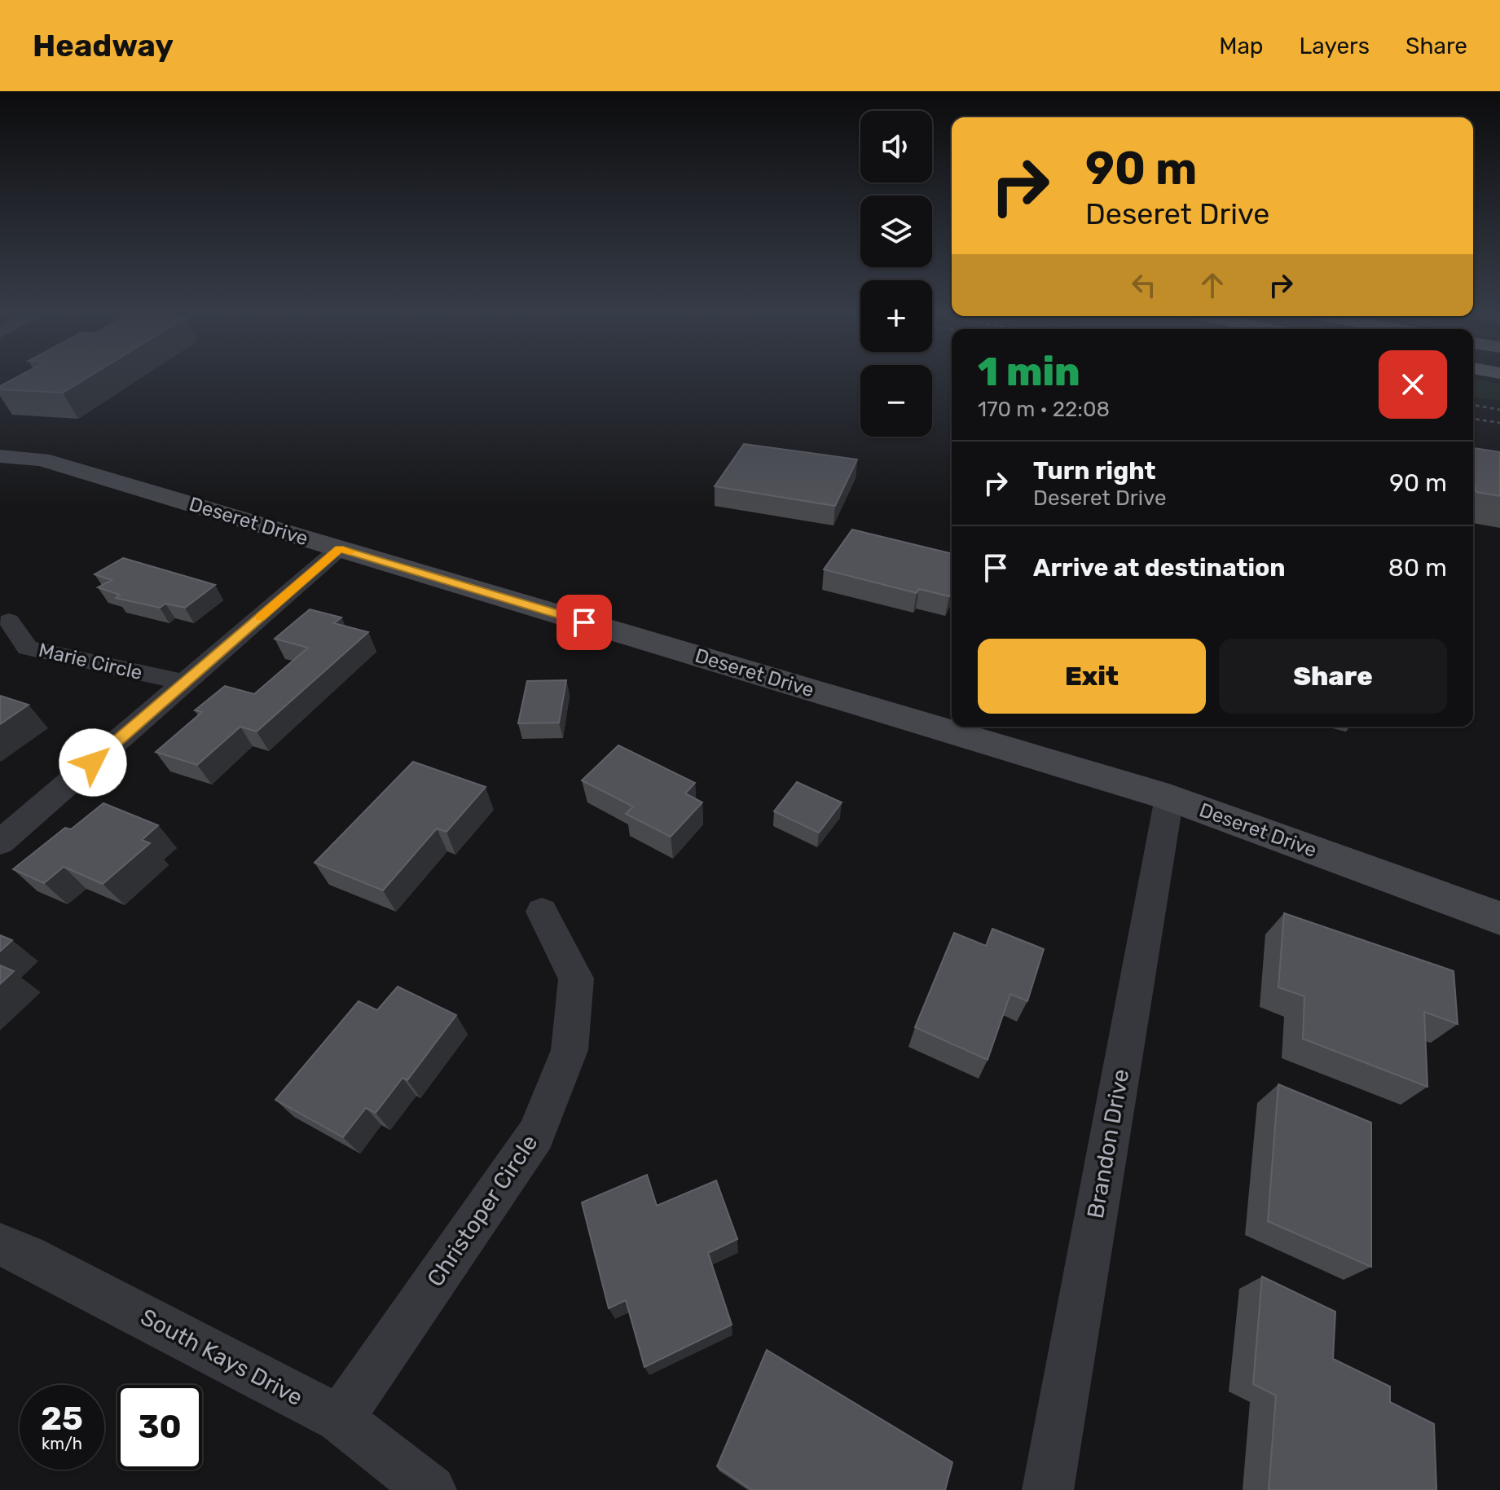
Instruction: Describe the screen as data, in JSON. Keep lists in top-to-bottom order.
{
  "streets": {
    "street": [
      "Deseret Drive",
      "Marie Circle",
      "Brandon Drive",
      "Christoper Circle",
      "South Kays Drive"
    ]
  },
  "crossings": [
    ["Deseret Drive", "Brandon Drive"],
    ["Christoper Circle", "South Kays Drive"]
  ],
  "page": {
    "header": "Headway",
    "nav": ["Map", "Layers", "Share"],
    "map_buttons": ["+", "−"],
    "turn": ["90 m", "Deseret Drive"],
    "heading": ["1 min", "170 m · 22:08"],
    "list": [
      {
        "name": "Turn right",
        "note": "Deseret Drive",
        "value": "90 m"
      },
      {
        "name": "Arrive at destination",
        "value": "80 m"
      }
    ],
    "buttons": ["Exit", "Share"],
    "speed": "25 km/h",
    "limit": "30"
  }
}
